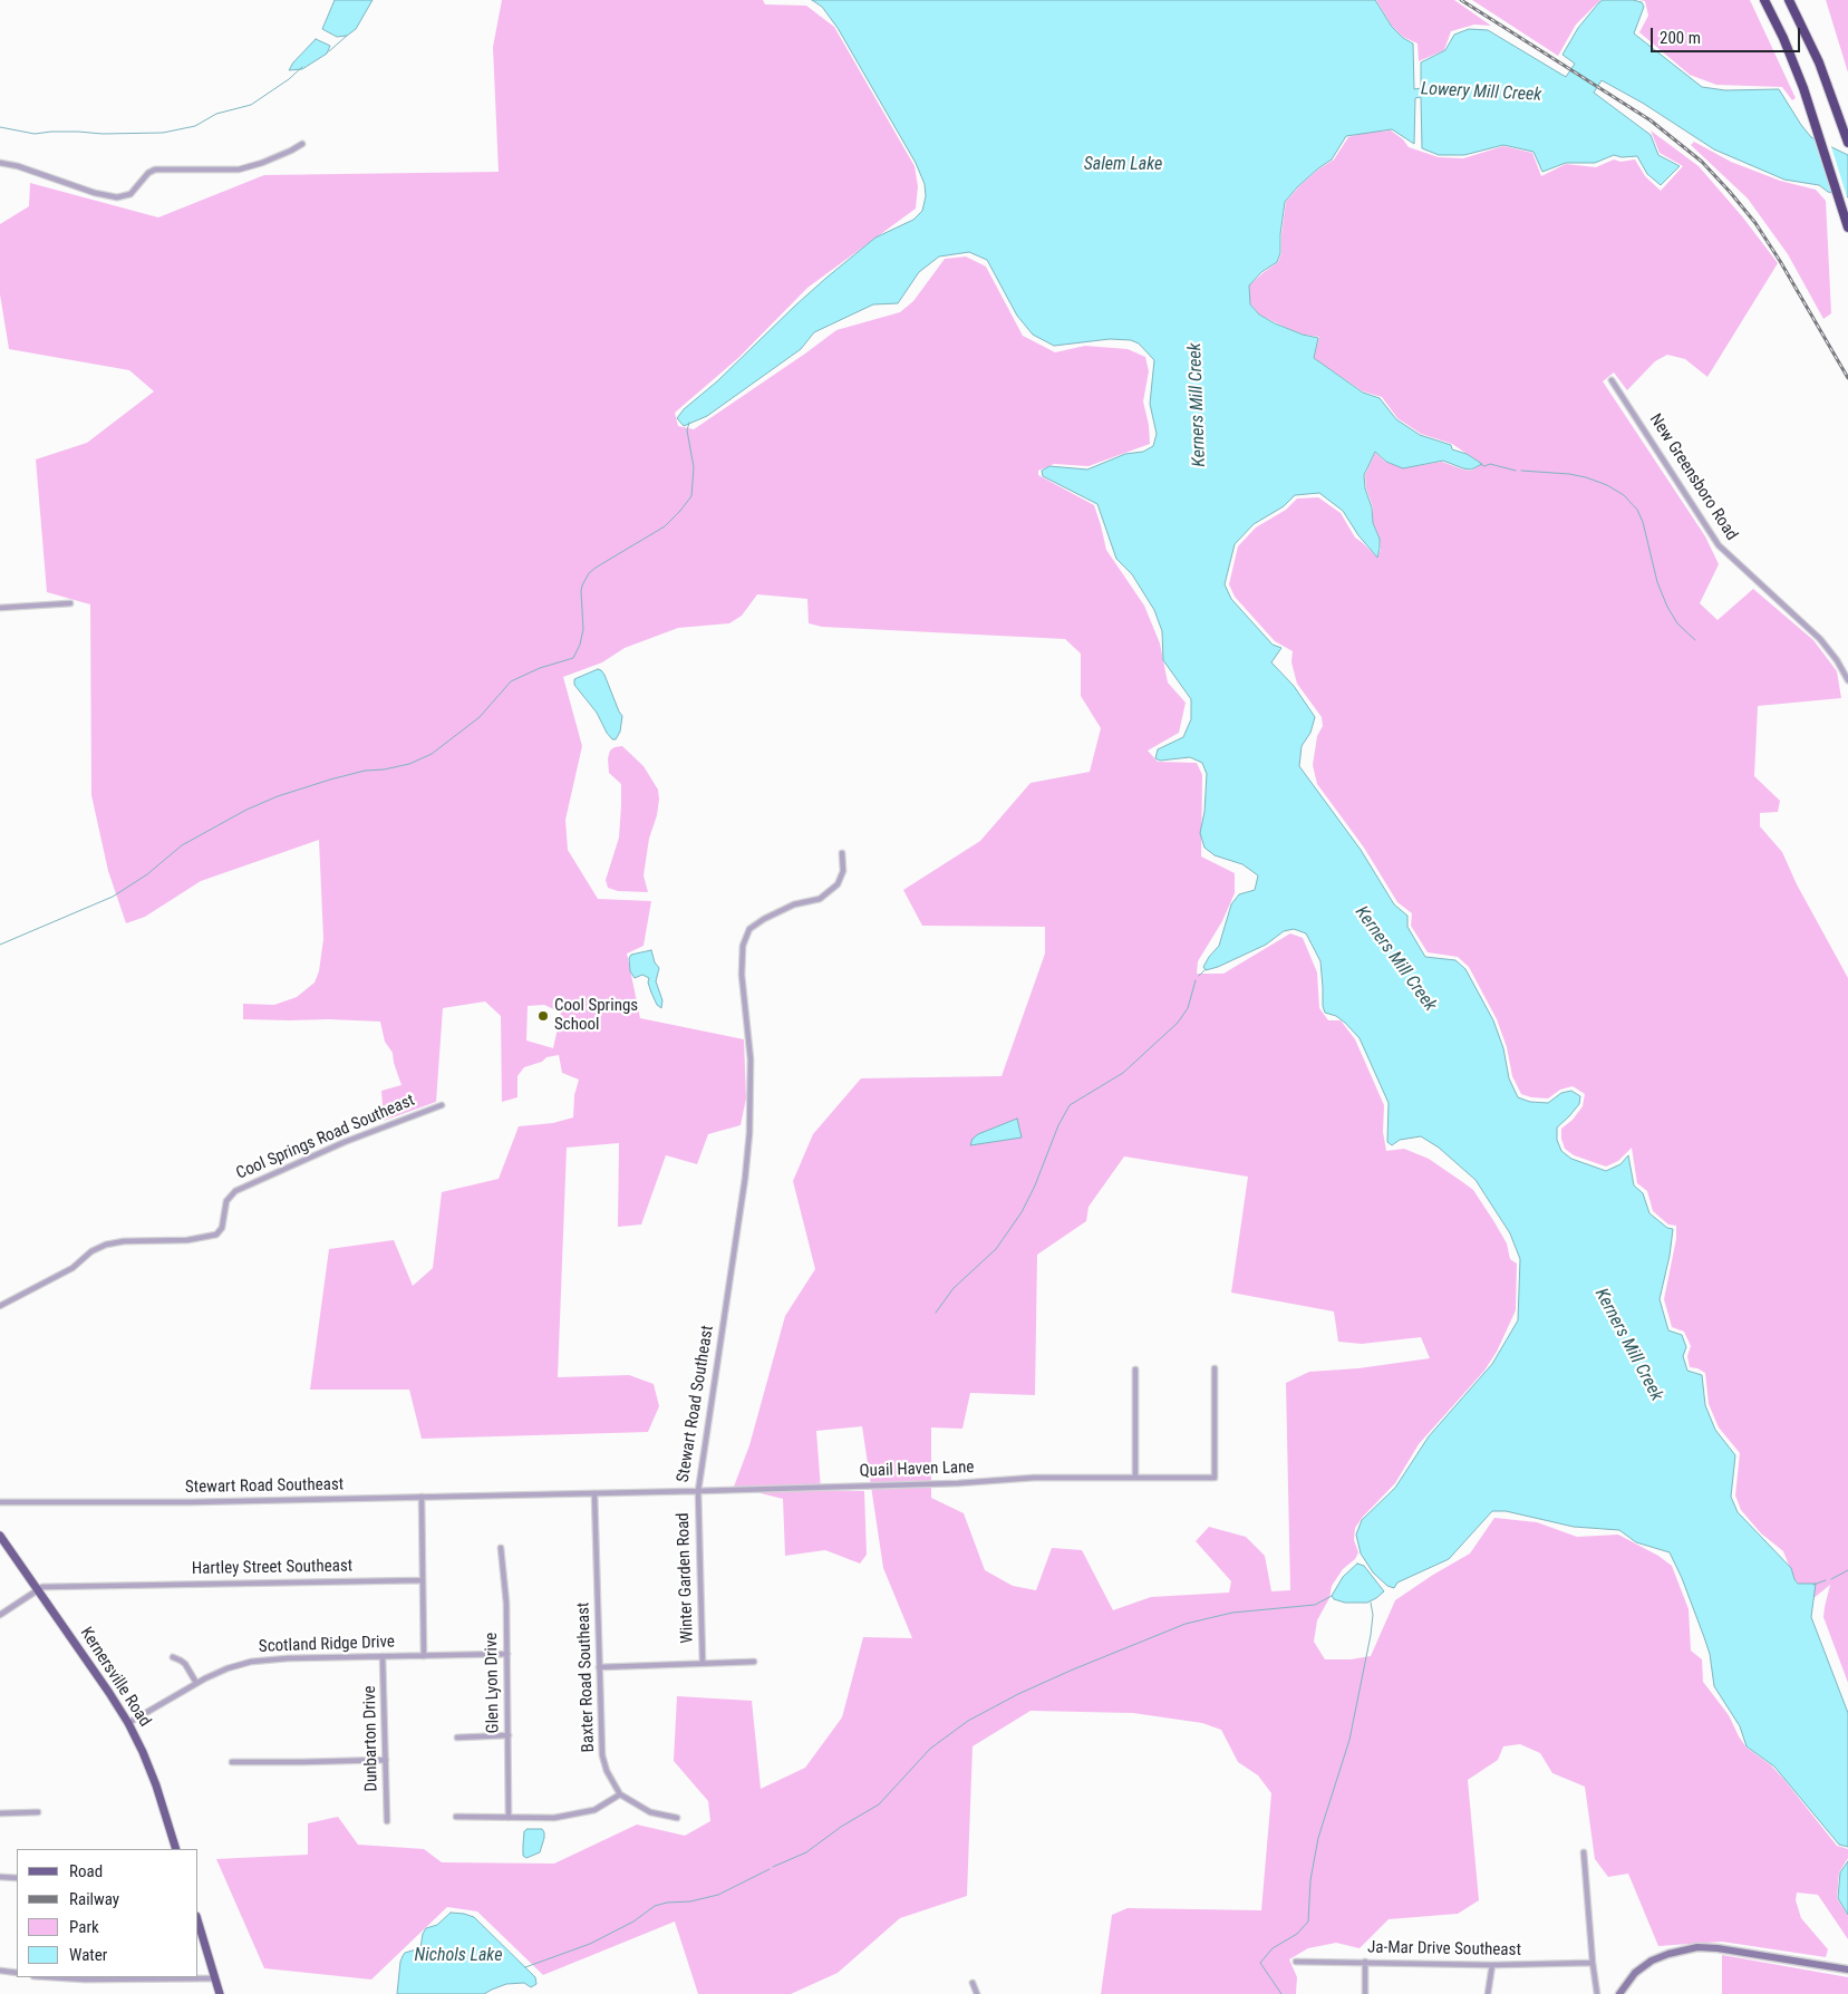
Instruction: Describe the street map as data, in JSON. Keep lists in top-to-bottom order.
{
  "streets": {
    "main road": ["Kernersville Road"],
    "street": [
      "New Greensboro Road",
      "Cool Springs Road Southeast",
      "Stewart Road Southeast",
      "Quail Haven Lane",
      "Hartley Street Southeast",
      "Winter Garden Road",
      "Scotland Ridge Drive",
      "Baxter Road Southeast",
      "Glen Lyon Drive",
      "Dunbarton Drive",
      "Ja-Mar Drive Southeast"
    ]
  },
  "crossings": [
    ["Stewart Road Southeast", "Quail Haven Lane"],
    ["Stewart Road Southeast", "Winter Garden Road"],
    ["Stewart Road Southeast", "Baxter Road Southeast"],
    ["Quail Haven Lane", "Winter Garden Road"],
    ["Hartley Street Southeast", "Kernersville Road"],
    ["Scotland Ridge Drive", "Kernersville Road"],
    ["Scotland Ridge Drive", "Glen Lyon Drive"],
    ["Scotland Ridge Drive", "Dunbarton Drive"]
  ],
  "water": [
    "Lowery Mill Creek",
    "Salem Lake",
    "Kerners Mill Creek",
    "Nichols Lake"
  ],
  "places": ["Cool Springs School"],
  "legend": [
    "Road",
    "Railway",
    "Park",
    "Water"
  ],
  "scale_bar": "200 m"
}
